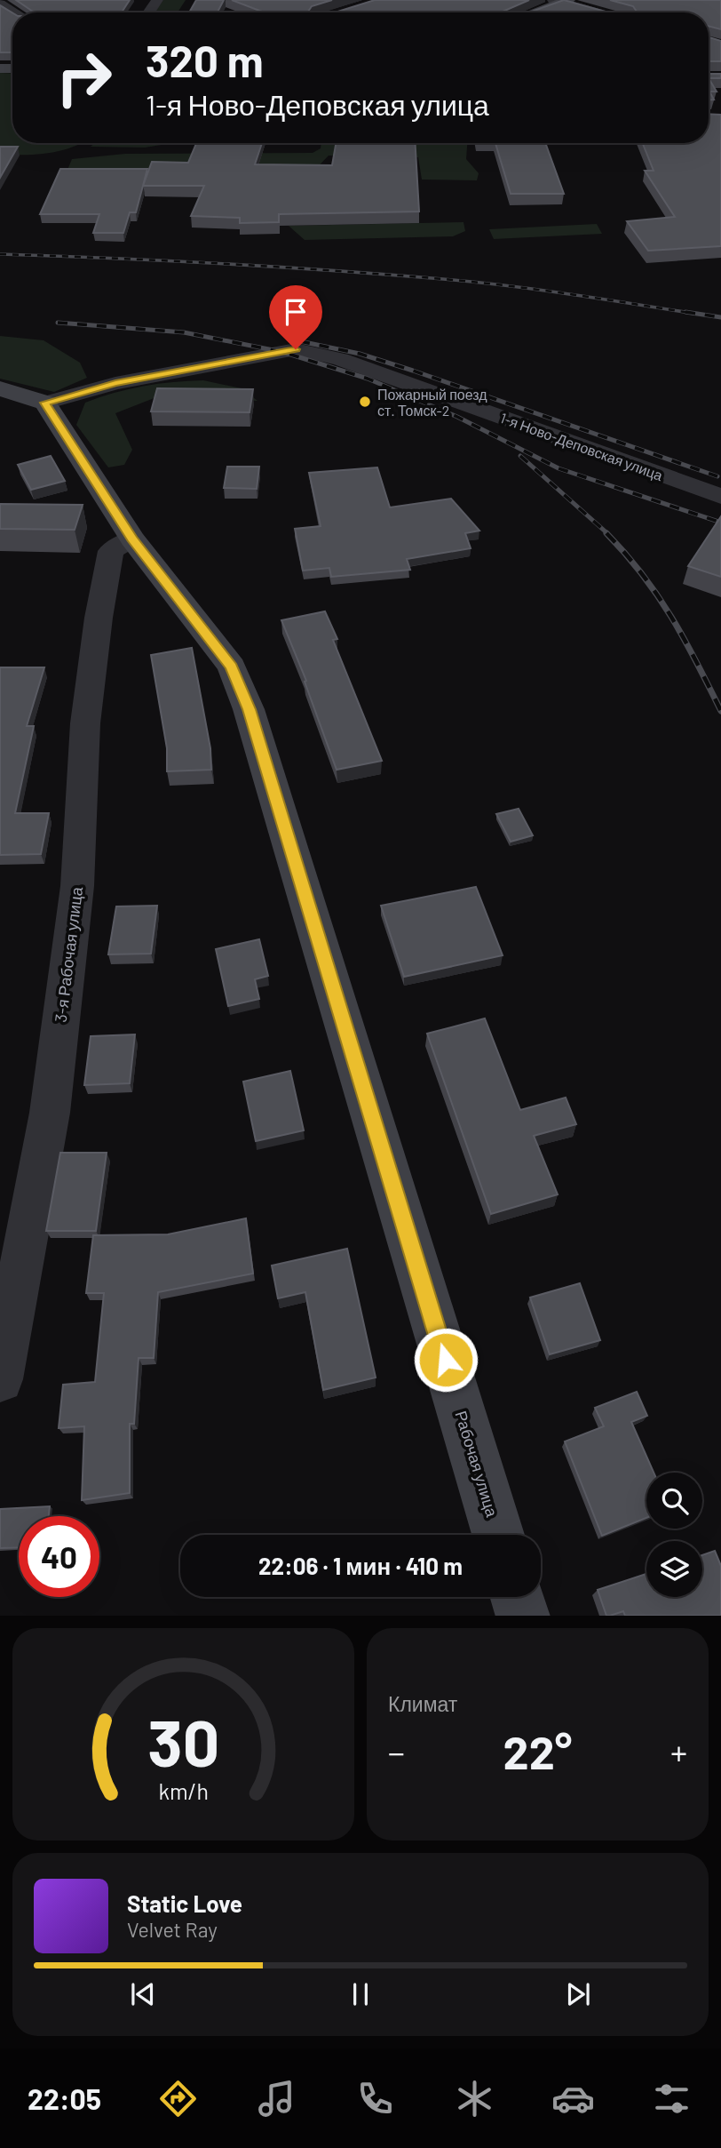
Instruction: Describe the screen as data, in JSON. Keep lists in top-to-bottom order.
{
  "streets": {
    "street": ["1-я Ново-Деповская улица", "3-я Рабочая улица", "Рабочая улица"]
  },
  "crossings": [
    ["1-я Ново-Деповская улица", "Рабочая улица"],
    ["3-я Рабочая улица", "Рабочая улица"]
  ],
  "places": ["Пожарный поезд ст. Томск-2"],
  "page": {
    "turn": ["320 m", "1-я Ново-Деповская улица"],
    "limit": "40",
    "trip": "22:06 · 1 мин · 410 m",
    "tile": "Климат",
    "heat": ["−", "22°", "+"],
    "song": ["Static Love", "Velvet Ray"],
    "tabs": "22:05",
    "gauge": ["30", "km/h"]
  }
}
